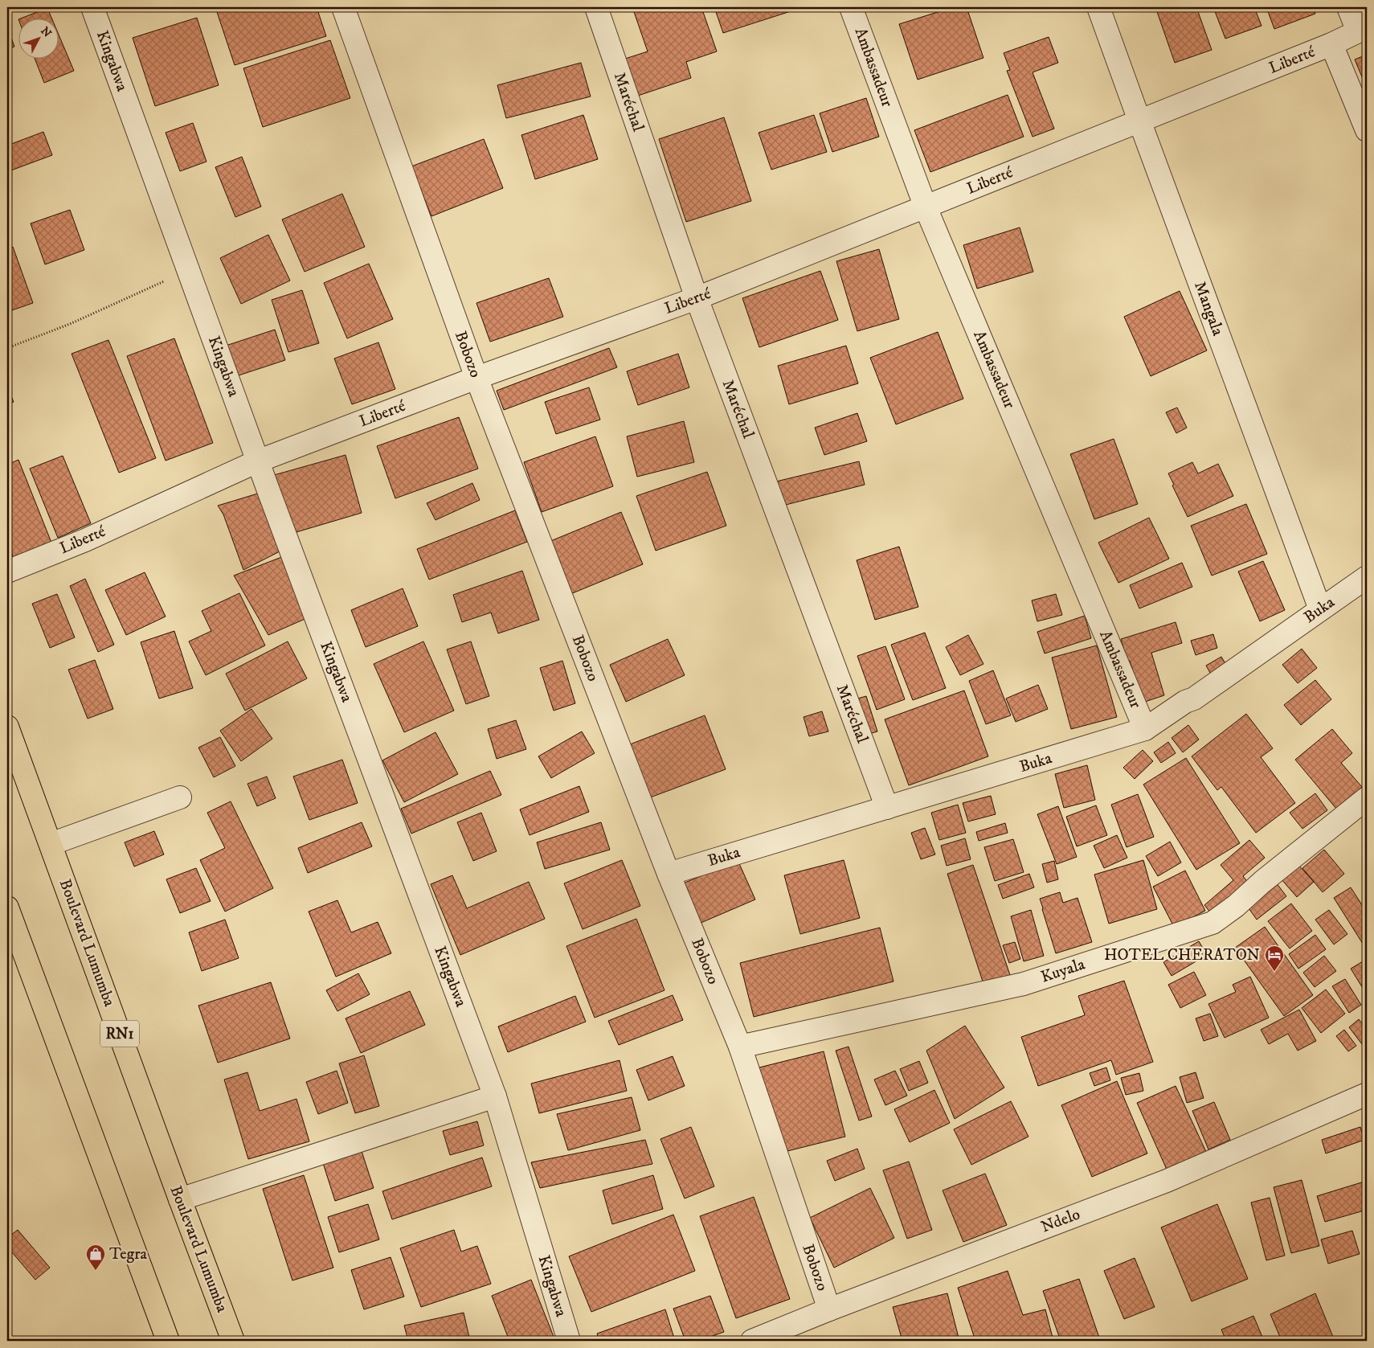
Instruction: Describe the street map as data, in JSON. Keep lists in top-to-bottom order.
{
  "streets": {
    "highway": ["Boulevard Lumumba", "RN1"],
    "street": [
      "Liberté",
      "Kingabwa",
      "Ambassadeur",
      "Maréchal",
      "Mangala",
      "Bobozo",
      "Buka",
      "Kuyala",
      "Ndelo"
    ]
  },
  "crossings": [
    ["Liberté", "Kingabwa"],
    ["Liberté", "Ambassadeur"],
    ["Liberté", "Maréchal"],
    ["Liberté", "Mangala"],
    ["Liberté", "Bobozo"],
    ["Ambassadeur", "Buka"],
    ["Maréchal", "Buka"],
    ["Mangala", "Buka"],
    ["Bobozo", "Buka"],
    ["Bobozo", "Kuyala"],
    ["Bobozo", "Ndelo"]
  ],
  "places": {
    "hotel": ["HOTEL CHERATON"],
    "shop": ["Tegra"]
  },
  "north": "top right"
}
